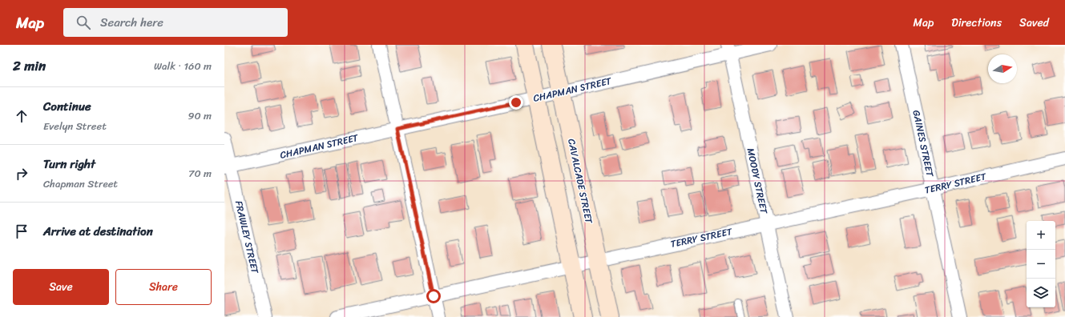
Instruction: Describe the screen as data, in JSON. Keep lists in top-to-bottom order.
{
  "streets": {
    "main road": ["CAVALCADE STREET"],
    "street": [
      "CHAPMAN STREET",
      "GAINES STREET",
      "MOODY STREET",
      "TERRY STREET",
      "FRAWLEY STREET"
    ]
  },
  "crossings": [
    ["CHAPMAN STREET", "CAVALCADE STREET"],
    ["CHAPMAN STREET", "MOODY STREET"],
    ["CHAPMAN STREET", "FRAWLEY STREET"],
    ["GAINES STREET", "TERRY STREET"],
    ["CAVALCADE STREET", "TERRY STREET"],
    ["MOODY STREET", "TERRY STREET"]
  ],
  "north": "right",
  "page": {
    "header": "Map",
    "search": "Search here",
    "nav": ["Map", "Directions", "Saved"],
    "heading": ["2 min", "Walk · 160 m"],
    "list": [
      ["Continue", "Evelyn Street", "90 m"],
      ["Turn right", "Chapman Street", "70 m"],
      "Arrive at destination"
    ],
    "map_buttons": ["+", "−"],
    "buttons": ["Save", "Share"]
  }
}
